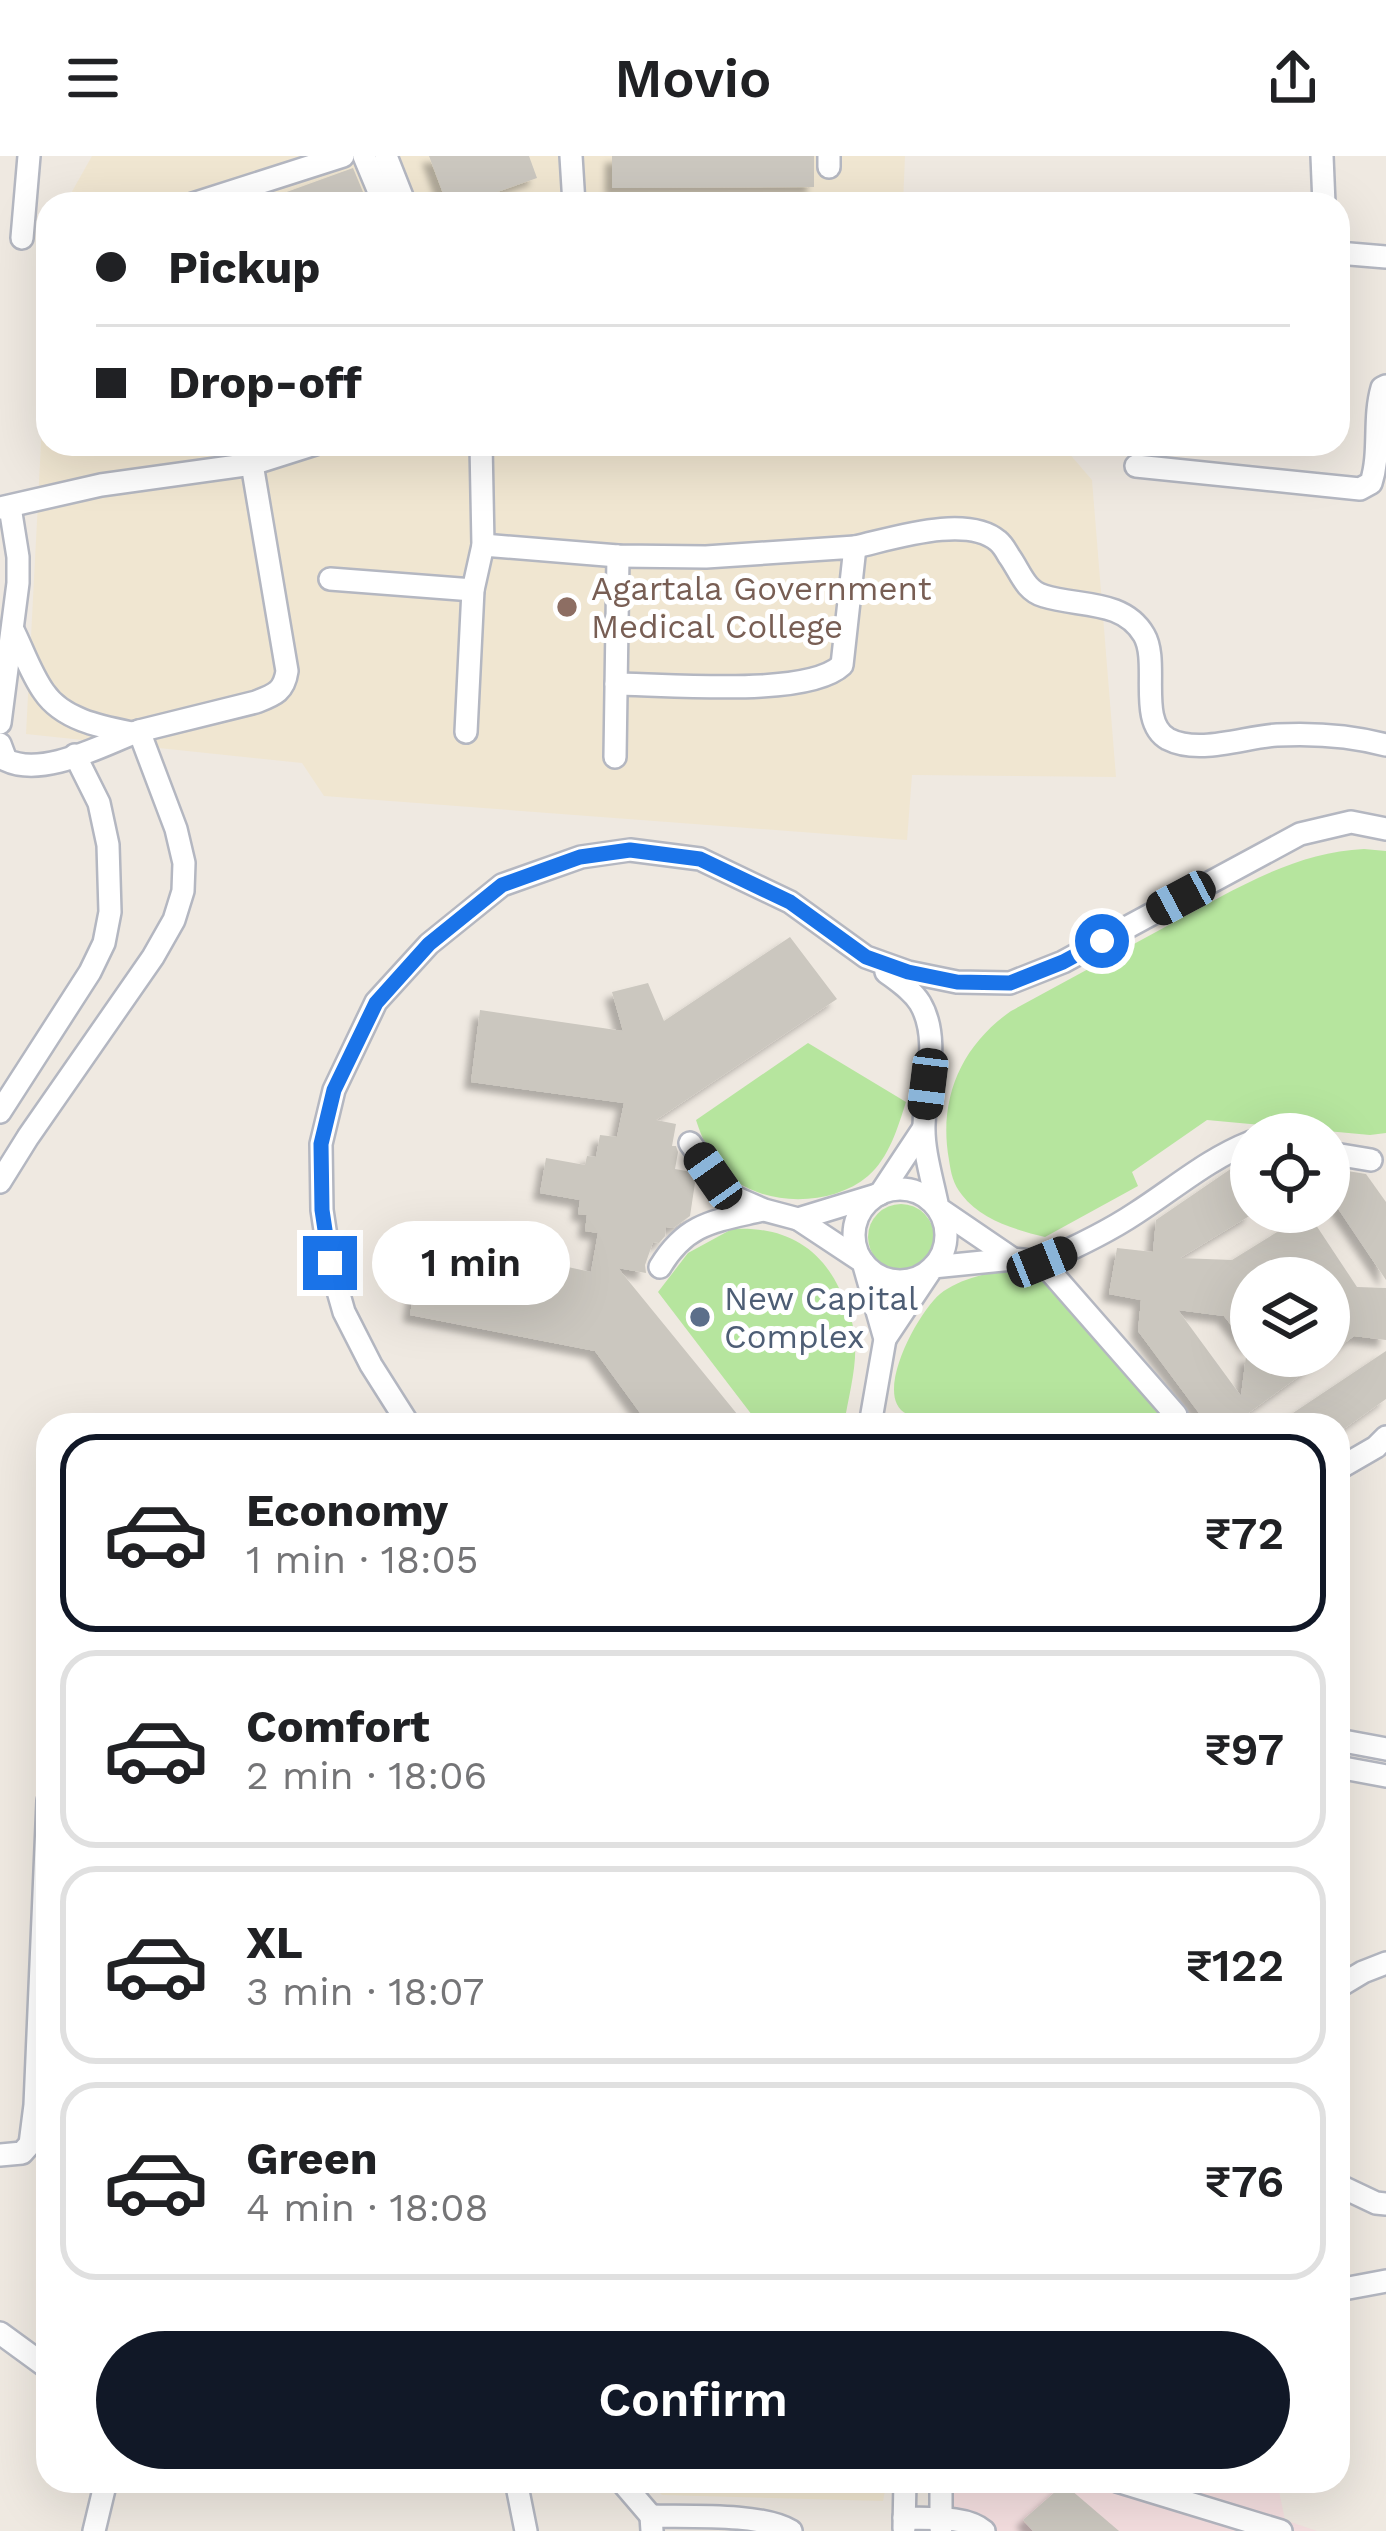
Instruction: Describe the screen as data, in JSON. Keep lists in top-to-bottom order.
{
  "places": ["Agartala Government Medical College", "New Capital Complex"],
  "page": {
    "header": "Movio",
    "banner": ["Pickup", "Drop-off"],
    "bubble": "1 min",
    "list": [
      {
        "name": "Economy",
        "note": "1 min · 18:05",
        "value": "₹72"
      },
      {
        "name": "Comfort",
        "note": "2 min · 18:06",
        "value": "₹97"
      },
      {
        "name": "XL",
        "note": "3 min · 18:07",
        "value": "₹122"
      },
      {
        "name": "Green",
        "note": "4 min · 18:08",
        "value": "₹76"
      }
    ],
    "buttons": "Confirm"
  }
}
